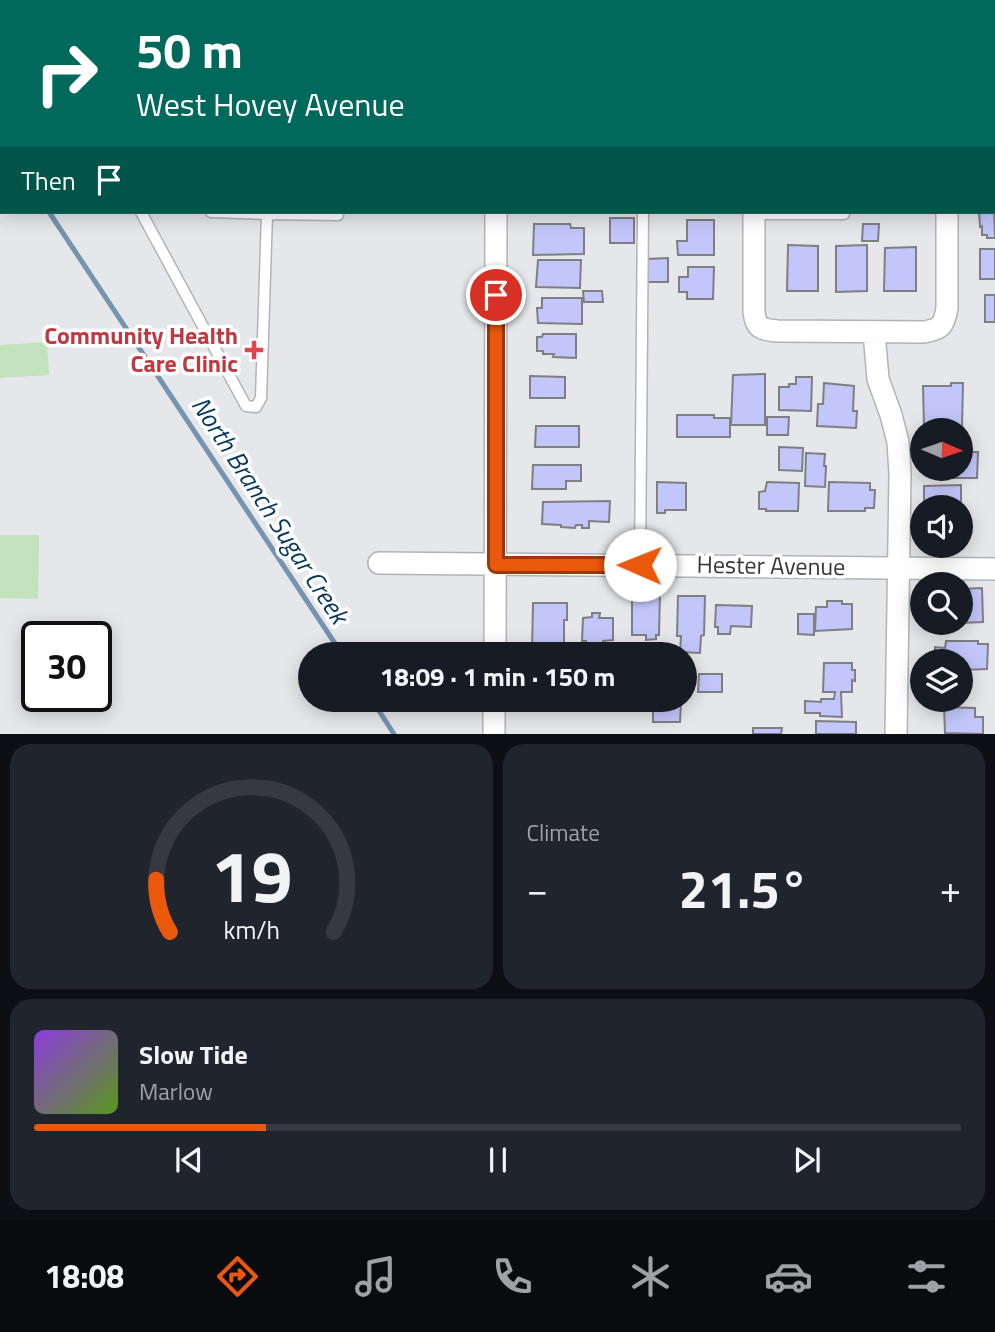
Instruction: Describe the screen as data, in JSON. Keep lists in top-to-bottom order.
{
  "streets": {
    "street": ["Hester Avenue"]
  },
  "water": ["North Branch Sugar Creek"],
  "places": {
    "health": ["Community Health Care Clinic"]
  },
  "north": "right",
  "page": {
    "turn": ["50 m", "West Hovey Avenue"],
    "then": "Then",
    "limit": "30",
    "trip": "18:09 · 1 min · 150 m",
    "tile": "Climate",
    "heat": ["−", "21.5°", "+"],
    "song": ["Slow Tide", "Marlow"],
    "tabs": "18:08",
    "gauge": ["19", "km/h"]
  }
}
